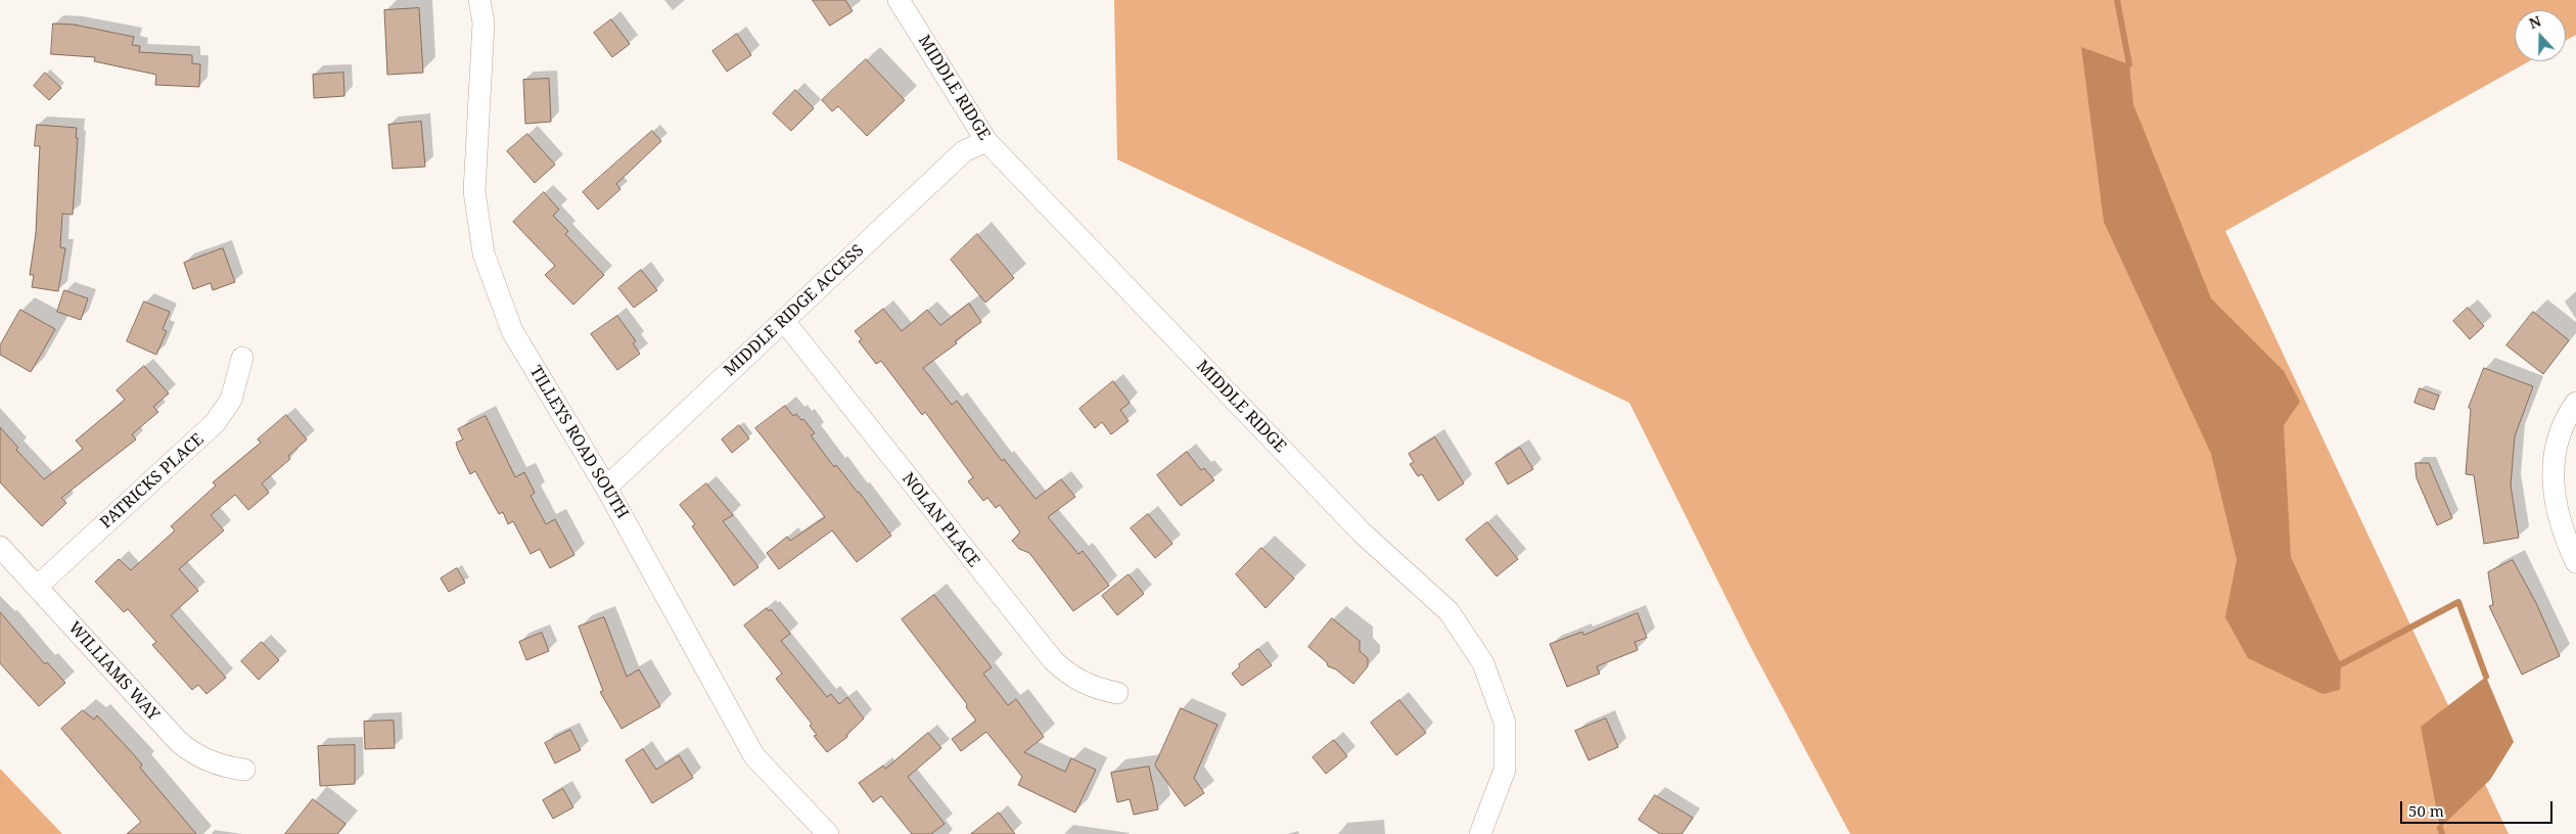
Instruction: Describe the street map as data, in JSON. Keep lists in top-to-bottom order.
{
  "streets": {
    "street": [
      "MIDDLE RIDGE",
      "MIDDLE RIDGE ACCESS",
      "TILLEYS ROAD SOUTH",
      "PATRICKS PLACE",
      "NOLAN PLACE",
      "WILLIAMS WAY"
    ]
  },
  "crossings": [
    ["MIDDLE RIDGE", "MIDDLE RIDGE ACCESS"],
    ["MIDDLE RIDGE ACCESS", "TILLEYS ROAD SOUTH"],
    ["MIDDLE RIDGE ACCESS", "NOLAN PLACE"],
    ["PATRICKS PLACE", "WILLIAMS WAY"]
  ],
  "scale_bar": "50 m",
  "north": "top"
}
